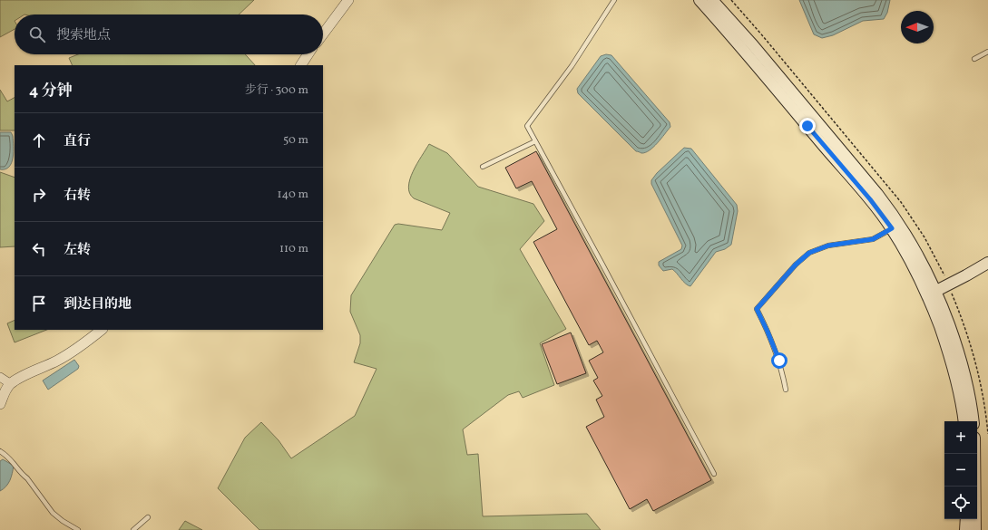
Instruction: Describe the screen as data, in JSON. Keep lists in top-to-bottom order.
{
  "north": "left",
  "page": {
    "search": "搜索地点",
    "heading": ["4 分钟", "步行 · 300 m"],
    "list": [
      ["直行", "50 m"],
      ["右转", "140 m"],
      ["左转", "110 m"],
      "到达目的地"
    ],
    "map_buttons": ["+", "−"]
  }
}
